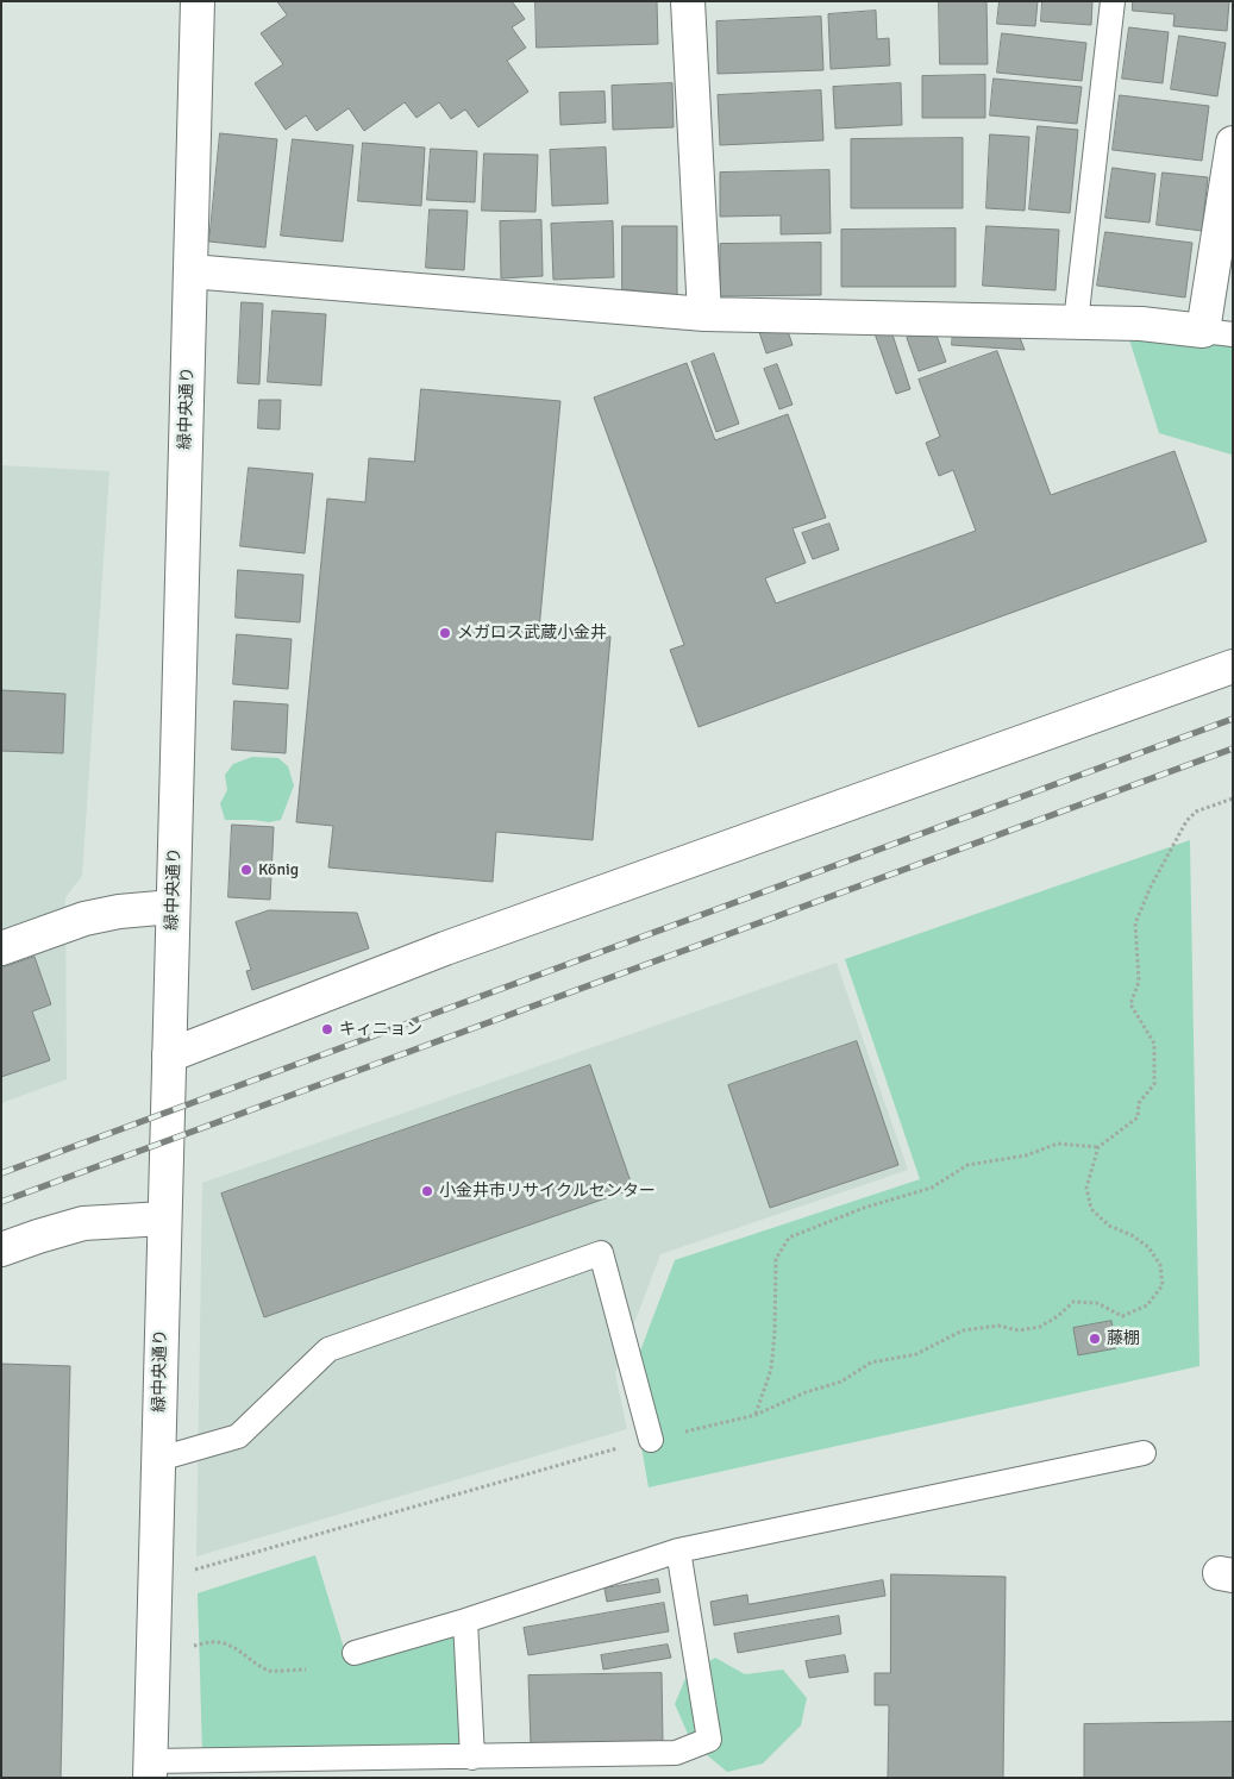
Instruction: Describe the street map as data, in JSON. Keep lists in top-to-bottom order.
{
  "streets": {
    "street": ["緑中央通り"]
  },
  "places": [
    "メガロス武蔵小金井",
    "König",
    "キィニョン",
    "小金井市リサイクルセンター",
    "藤棚"
  ]
}
